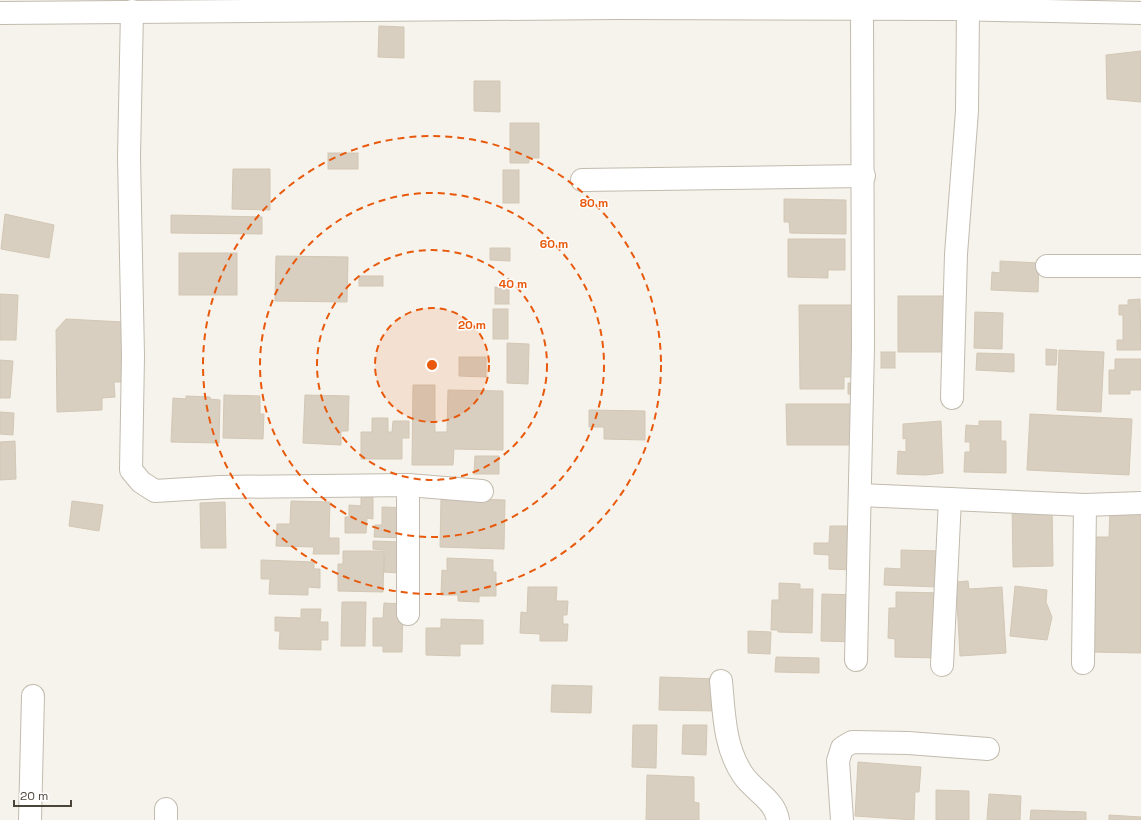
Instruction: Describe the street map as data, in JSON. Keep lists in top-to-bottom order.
{
  "scale_bar": "20 m",
  "rings": [
    "80 m",
    "60 m",
    "40 m",
    "20 m"
  ]
}
